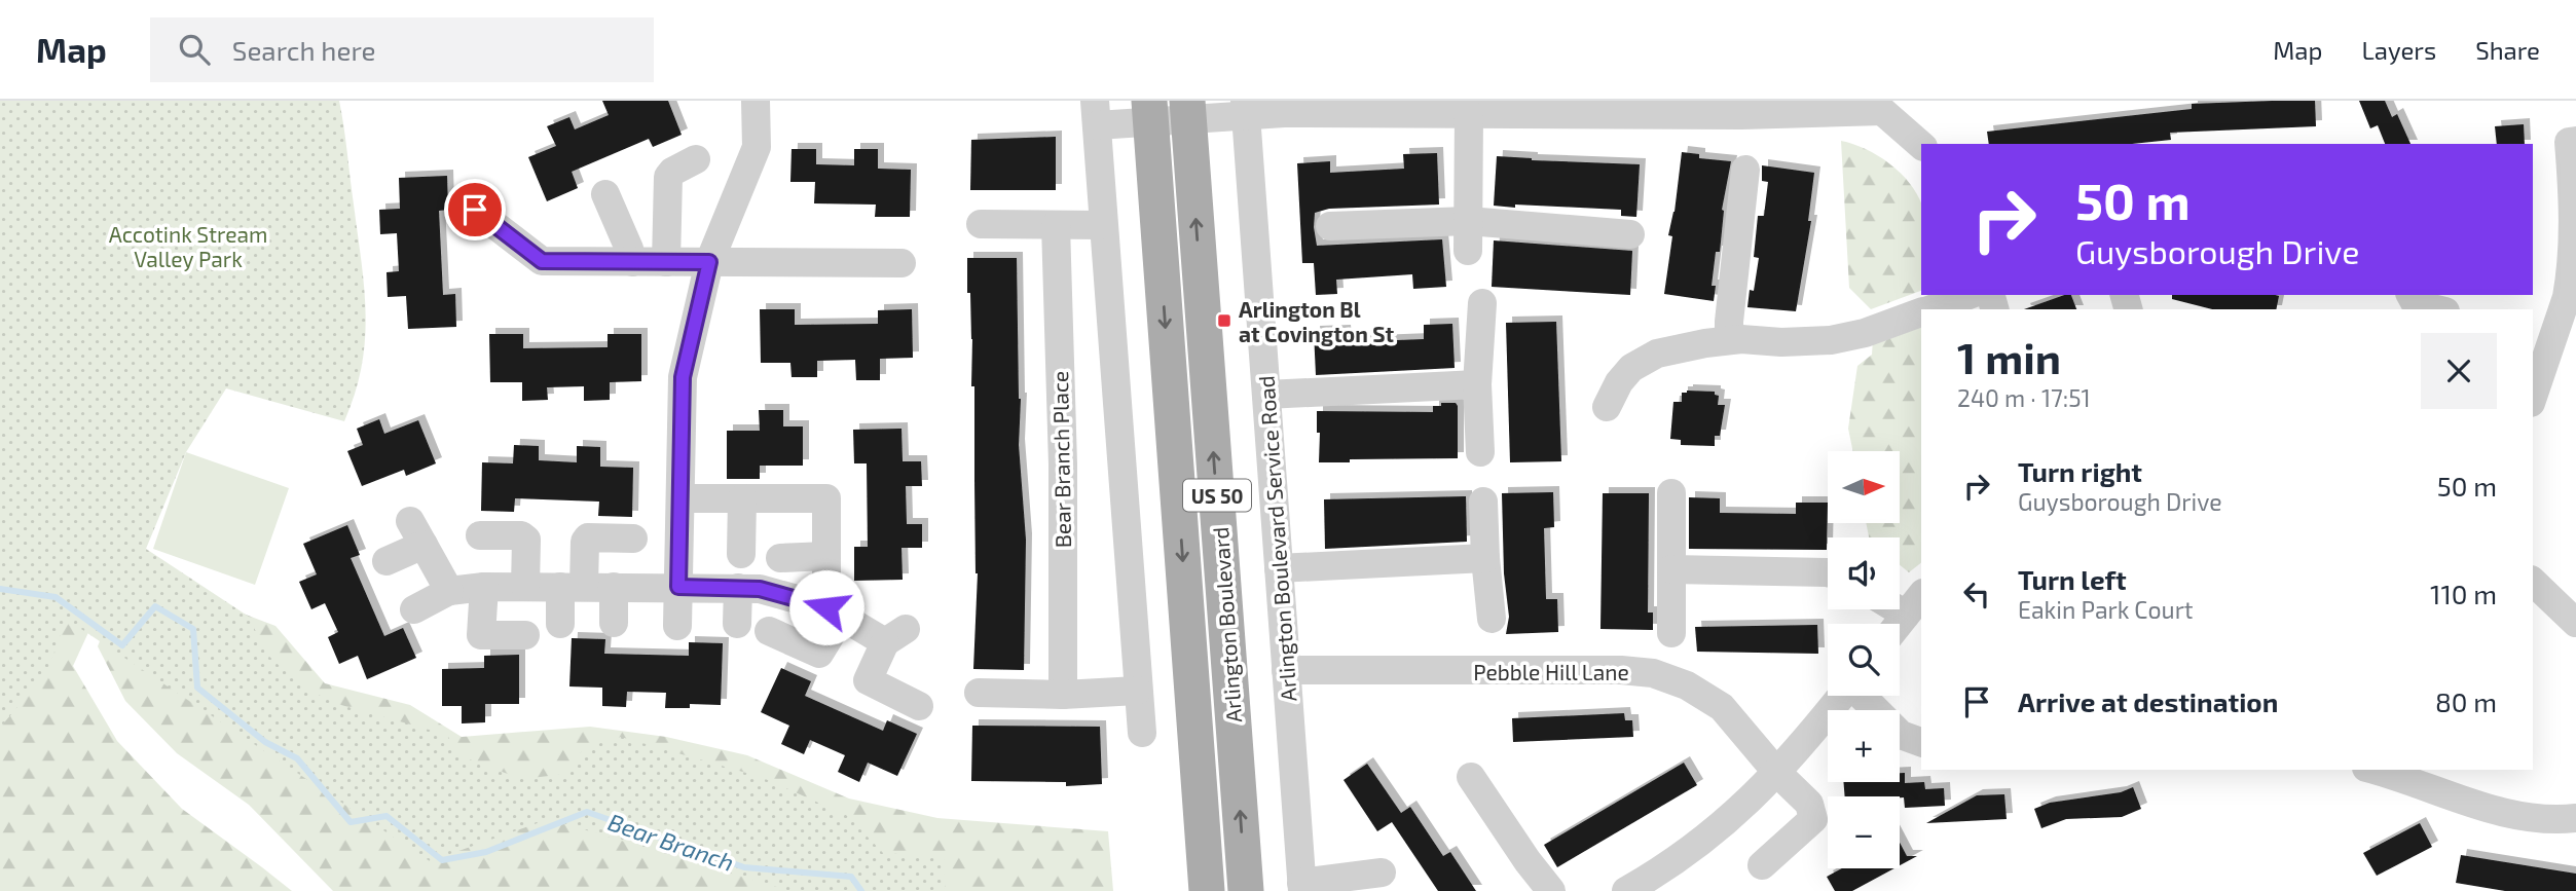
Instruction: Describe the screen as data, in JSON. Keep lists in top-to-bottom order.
{
  "streets": {
    "main road": ["US 50", "Arlington Boulevard"],
    "street": ["Bear Branch Place", "Arlington Boulevard Service Road", "Pebble Hill Lane"]
  },
  "crossings": [
    ["Arlington Boulevard Service Road", "Pebble Hill Lane"]
  ],
  "water": ["Bear Branch"],
  "parks": ["Accotink Stream Valley Park"],
  "places": {
    "transit": ["Arlington Bl at Covington St"]
  },
  "north": "right",
  "page": {
    "header": "Map",
    "search": "Search here",
    "nav": ["Map", "Layers", "Share"],
    "turn": ["50 m", "Guysborough Drive"],
    "heading": ["1 min", "240 m · 17:51"],
    "list": [
      {
        "name": "Turn right",
        "note": "Guysborough Drive",
        "value": "50 m"
      },
      {
        "name": "Turn left",
        "note": "Eakin Park Court",
        "value": "110 m"
      },
      {
        "name": "Arrive at destination",
        "value": "80 m"
      }
    ],
    "map_buttons": ["+", "−"]
  }
}
